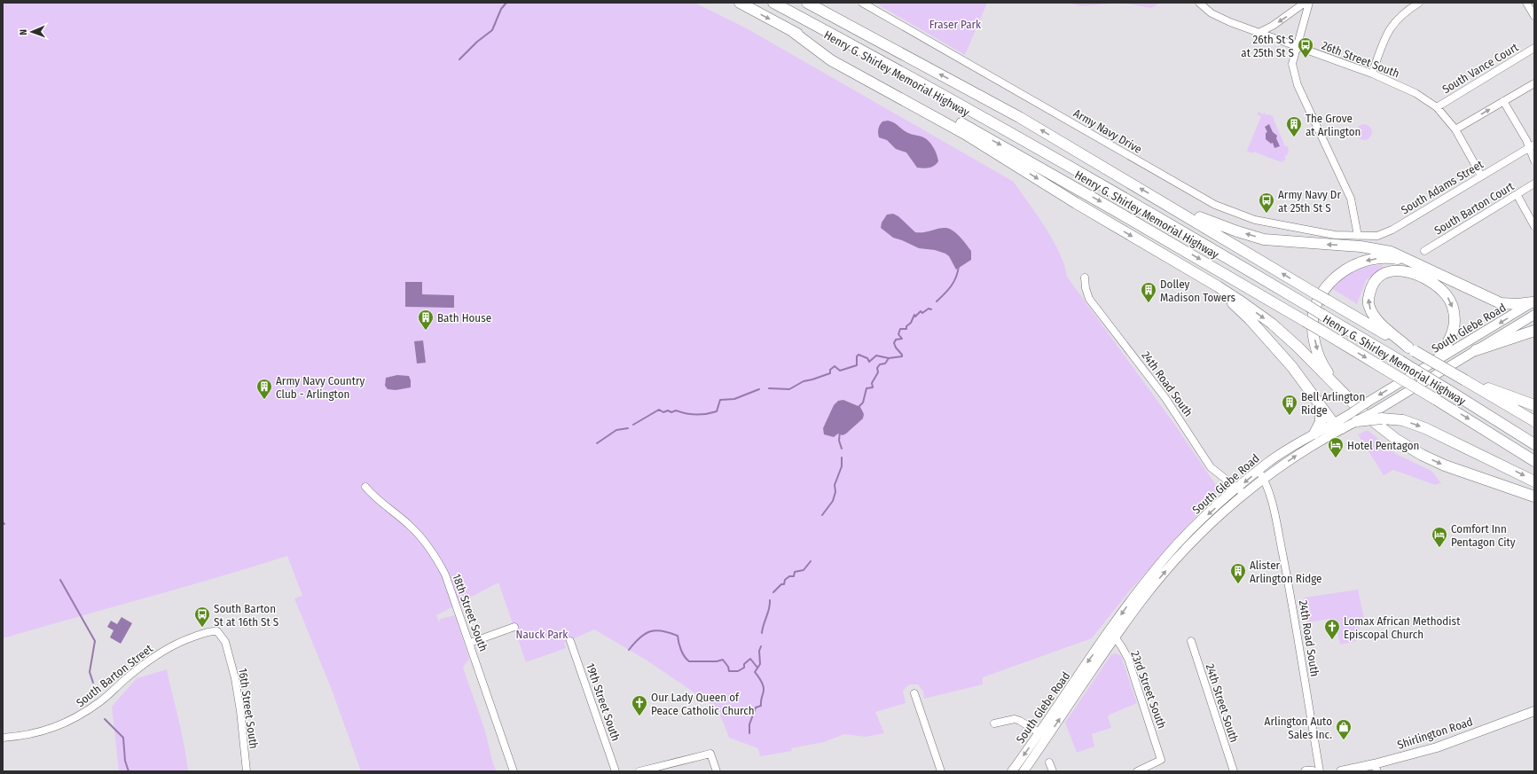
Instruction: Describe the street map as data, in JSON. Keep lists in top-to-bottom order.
{
  "streets": {
    "highway": ["Henry G. Shirley Memorial Highway"],
    "main road": ["South Glebe Road", "Shirlington Road"],
    "street": [
      "26th Street South",
      "South Vance Court",
      "Army Navy Drive",
      "South Adams Street",
      "South Barton Court",
      "24th Road South",
      "18th Street South",
      "South Barton Street",
      "23rd Street South",
      "19th Street South",
      "24th Street South",
      "16th Street South"
    ]
  },
  "crossings": [
    ["26th Street South", "South Vance Court"],
    ["26th Street South", "South Adams Street"],
    ["Army Navy Drive", "South Adams Street"],
    ["South Glebe Road", "24th Road South"],
    ["South Glebe Road", "23rd Street South"],
    ["South Barton Street", "16th Street South"]
  ],
  "parks": ["Fraser Park", "Nauck Park"],
  "places": {
    "bus stop": ["26th St S at 25th St S", "Army Navy Dr at 25th St S", "South Barton St at 16th St S"],
    "building": [
      "The Grove at Arlington",
      "Dolley Madison Towers",
      "Bath House",
      "Army Navy Country Club - Arlington",
      "Bell Arlington Ridge",
      "Alister Arlington Ridge"
    ],
    "hotel": ["Hotel Pentagon", "Comfort Inn Pentagon City"],
    "church": ["Lomax African Methodist Episcopal Church", "Our Lady Queen of Peace Catholic Church"],
    "shop": ["Arlington Auto Sales Inc."]
  },
  "north": "left"
}
